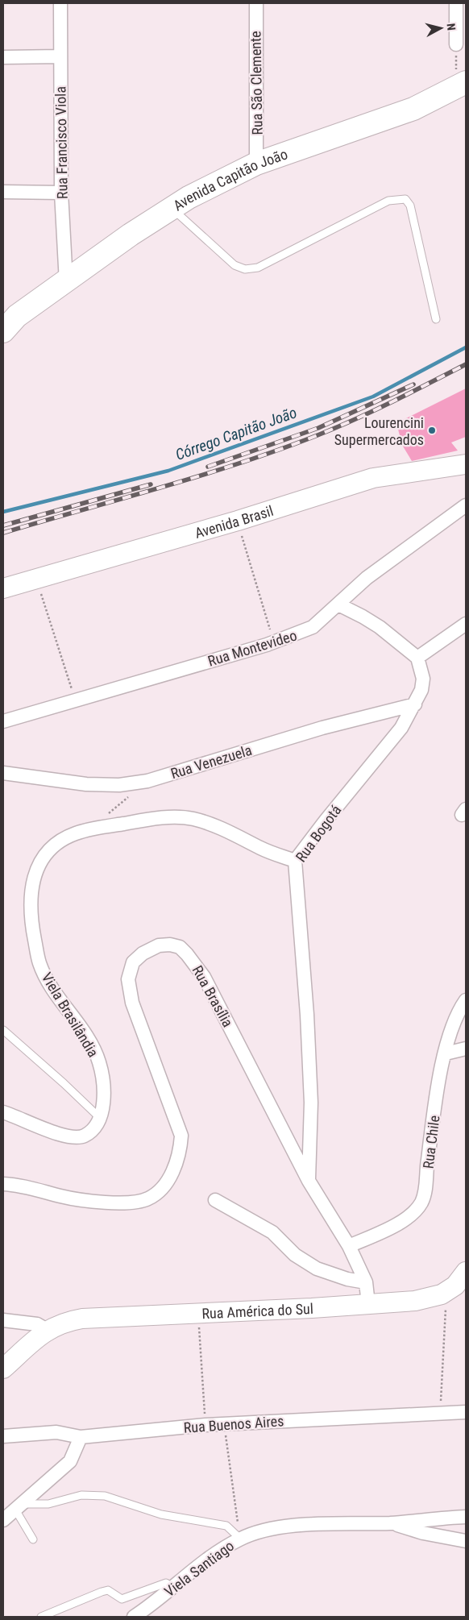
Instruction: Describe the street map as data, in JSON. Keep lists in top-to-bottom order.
{
  "streets": {
    "highway": ["Avenida Capitão João"],
    "main road": ["Avenida Brasil", "Rua América do Sul"],
    "street": [
      "Rua São Clemente",
      "Rua Francisco Viola",
      "Rua Montevideo",
      "Rua Venezuela",
      "Rua Bogotá",
      "Rua Brasília",
      "Viela Brasilândia",
      "Rua Chile",
      "Rua Buenos Aires",
      "Viela Santiago"
    ]
  },
  "crossings": [
    ["Rua São Clemente", "Avenida Capitão João"],
    ["Rua Francisco Viola", "Avenida Capitão João"],
    ["Rua Venezuela", "Rua Bogotá"],
    ["Rua Bogotá", "Rua Brasília"],
    ["Rua Bogotá", "Viela Brasilândia"],
    ["Rua Brasília", "Rua Chile"],
    ["Rua Brasília", "Rua América do Sul"]
  ],
  "water": ["Córrego Capitão João"],
  "places": ["Lourencini Supermercados"],
  "north": "right"
}
